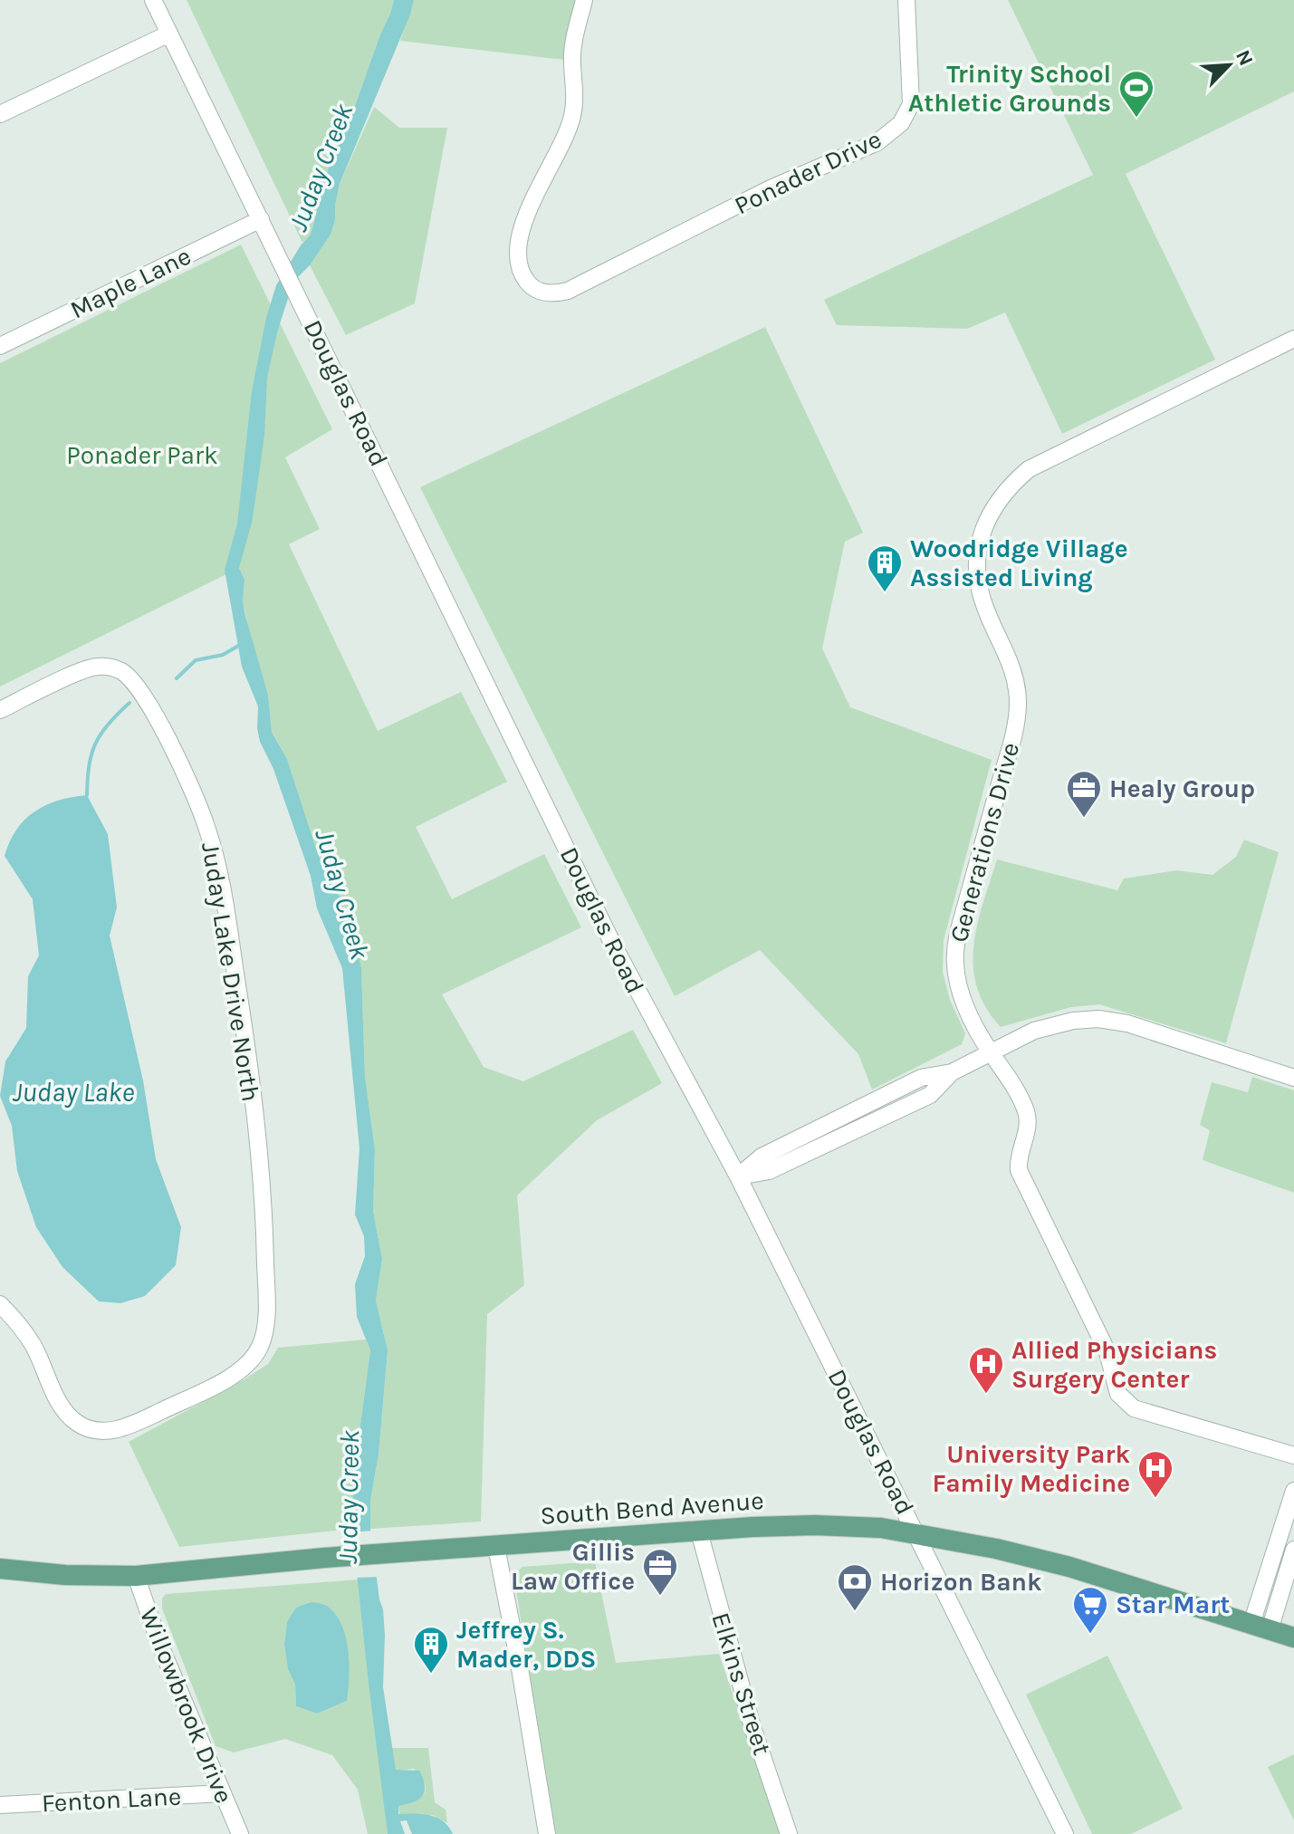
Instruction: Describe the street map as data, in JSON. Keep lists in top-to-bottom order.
{
  "streets": {
    "main road": ["South Bend Avenue"],
    "street": [
      "Ponader Drive",
      "Maple Lane",
      "Douglas Road",
      "Generations Drive",
      "Juday Lake Drive North",
      "Elkins Street",
      "Willowbrook Drive",
      "Fenton Lane"
    ]
  },
  "crossings": [
    ["Maple Lane", "Douglas Road"],
    ["Douglas Road", "South Bend Avenue"],
    ["South Bend Avenue", "Elkins Street"],
    ["South Bend Avenue", "Willowbrook Drive"],
    ["Willowbrook Drive", "Fenton Lane"]
  ],
  "water": ["Juday Creek", "Juday Lake"],
  "parks": ["Ponader Park"],
  "places": {
    "sports": ["Trinity School Athletic Grounds"],
    "building": ["Woodridge Village Assisted Living", "Jeffrey S. Mader, DDS"],
    "office": ["Healy Group", "Gillis Law Office"],
    "hospital": ["Allied Physicians Surgery Center", "University Park Family Medicine"],
    "bank": ["Horizon Bank"],
    "supermarket": ["Star Mart"]
  },
  "north": "top right"
}
